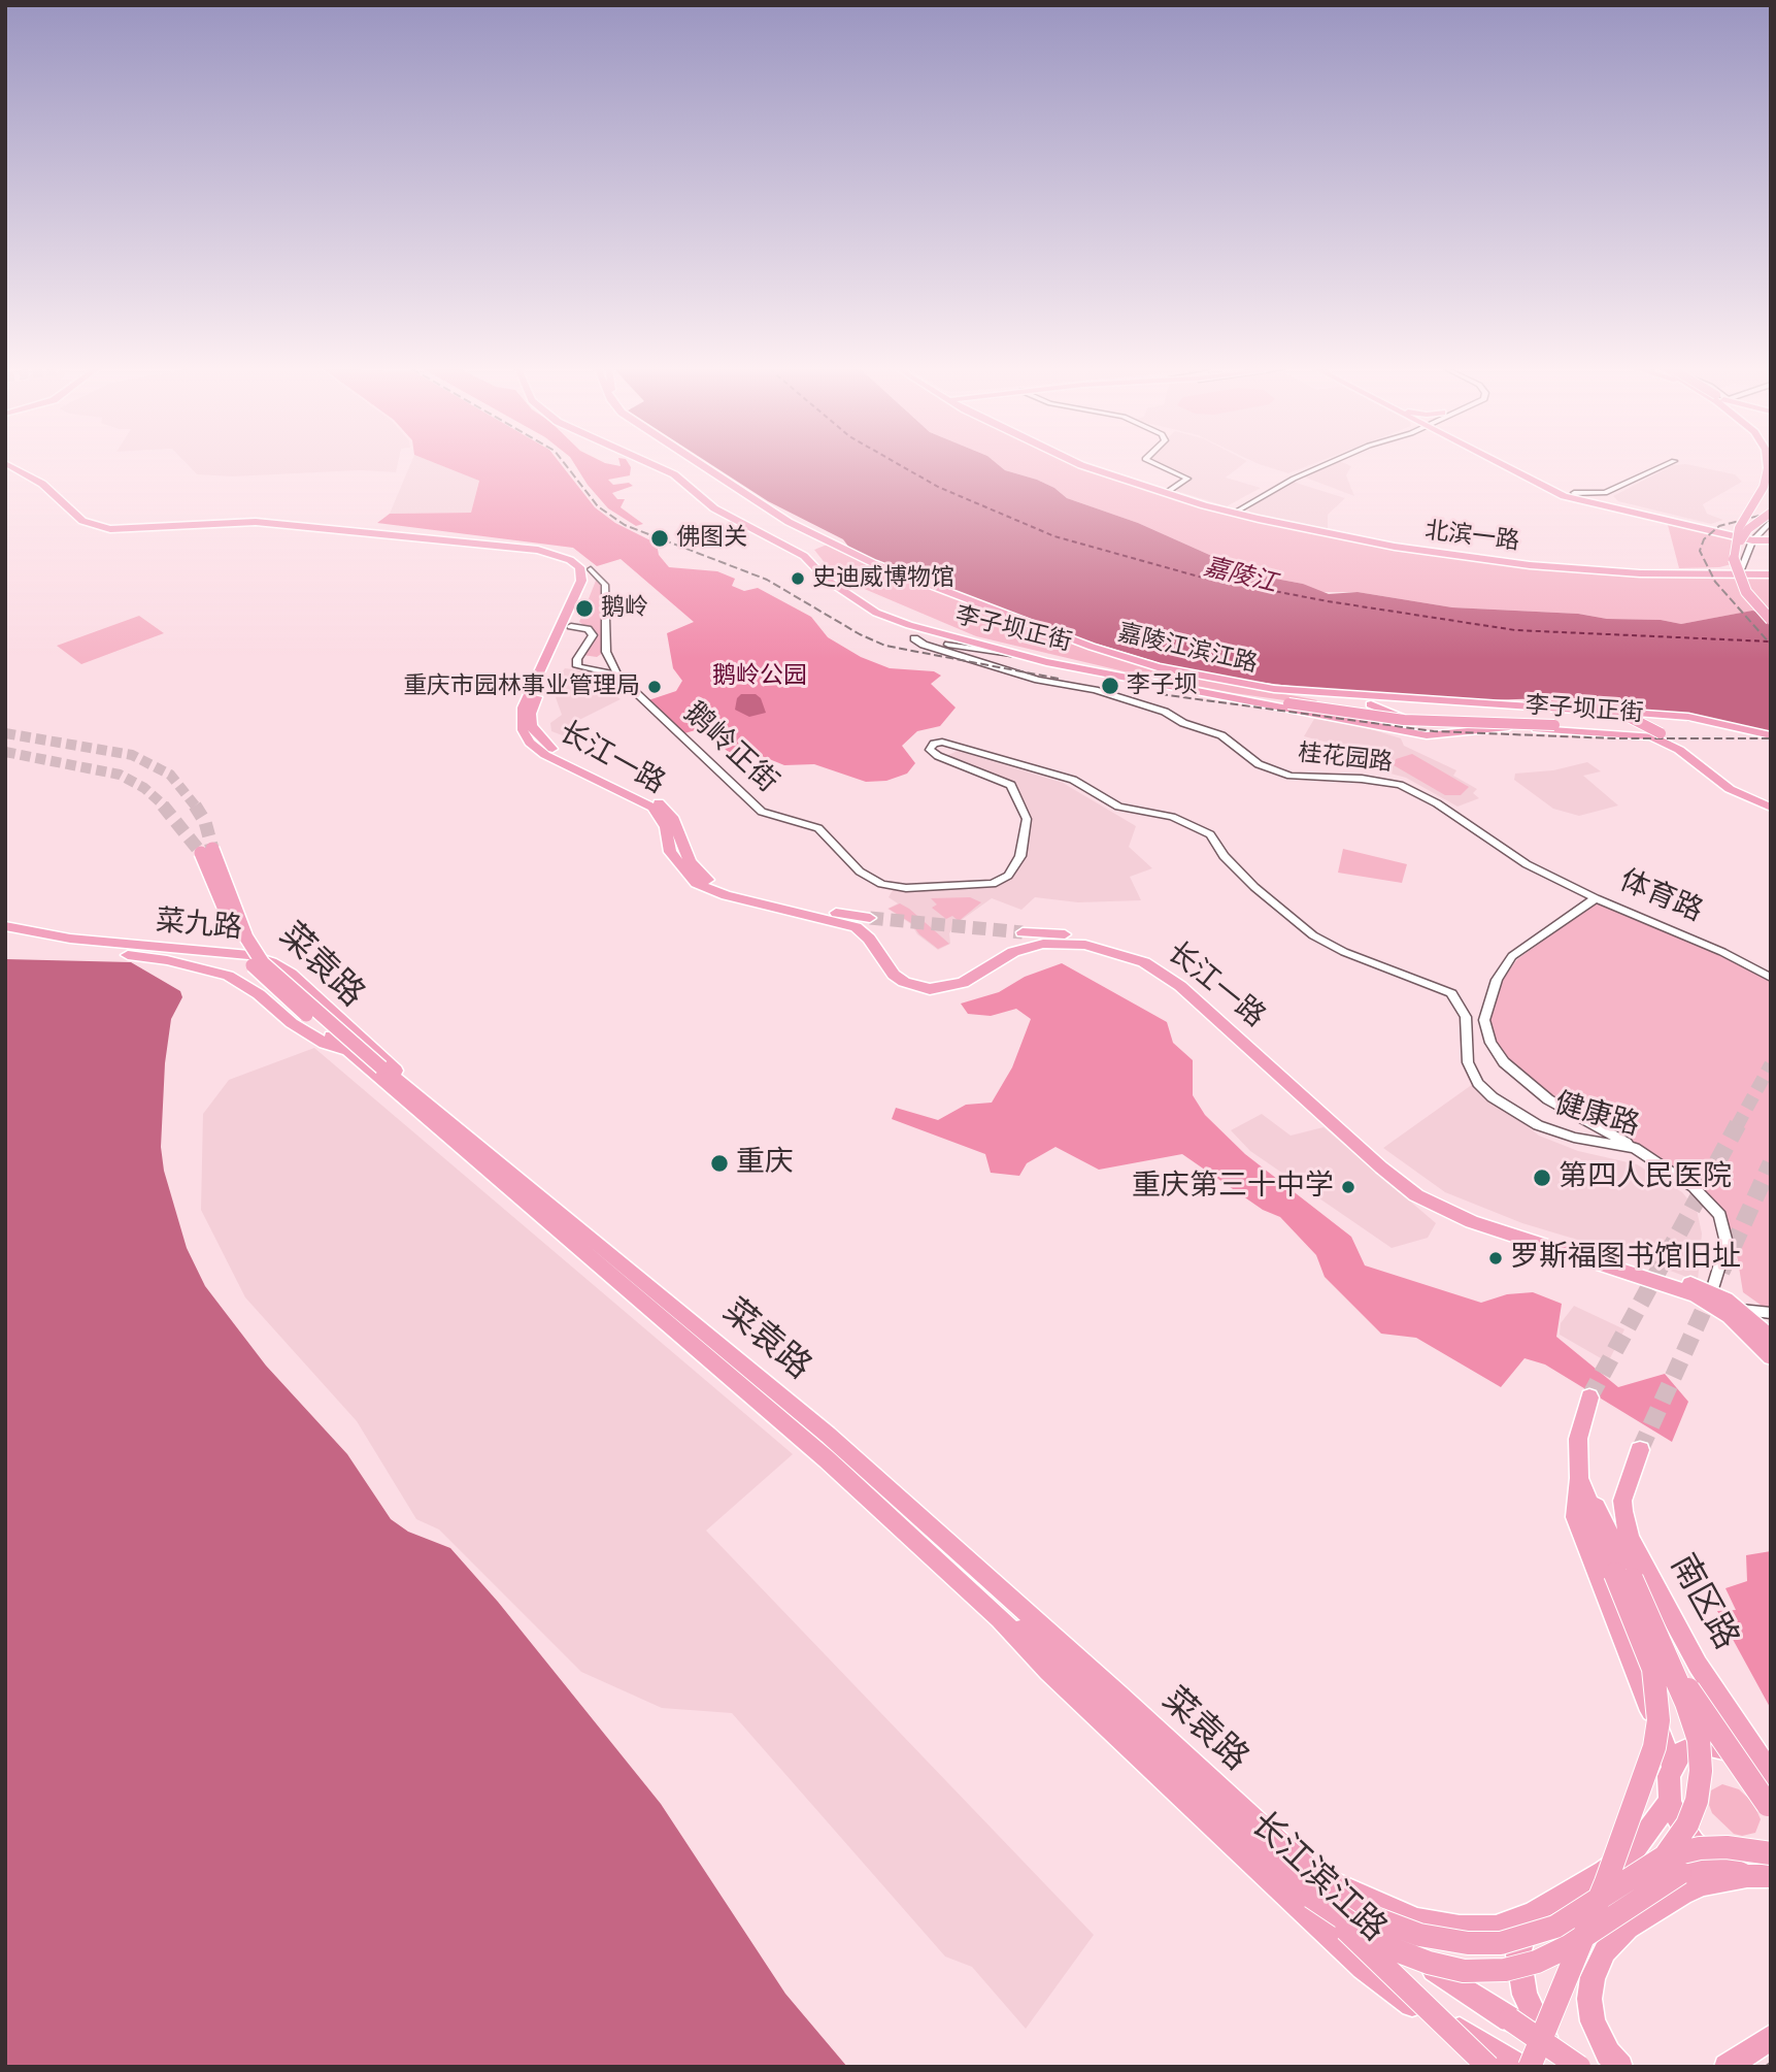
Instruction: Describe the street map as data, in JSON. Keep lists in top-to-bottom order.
{
  "streets": {
    "main road": [
      "北滨一路",
      "李子坝正街",
      "嘉陵江滨江路",
      "长江一路",
      "菜九路",
      "菜袁路",
      "南区路",
      "长江滨江路"
    ],
    "street": [
      "鹅岭正街",
      "桂花园路",
      "体育路",
      "健康路"
    ]
  },
  "crossings": [
    ["李子坝正街", "桂花园路"],
    ["鹅岭正街", "长江一路"],
    ["鹅岭正街", "健康路"],
    ["长江一路", "健康路"],
    ["桂花园路", "体育路"],
    ["体育路", "健康路"],
    ["菜九路", "菜袁路"],
    ["菜袁路", "长江滨江路"]
  ],
  "water": ["嘉陵江"],
  "parks": ["鹅岭公园"],
  "places": [
    "佛图关",
    "史迪威博物馆",
    "鹅岭",
    "李子坝",
    "重庆市园林事业管理局",
    "重庆",
    "第四人民医院",
    "重庆第三十中学",
    "罗斯福图书馆旧址"
  ]
}
